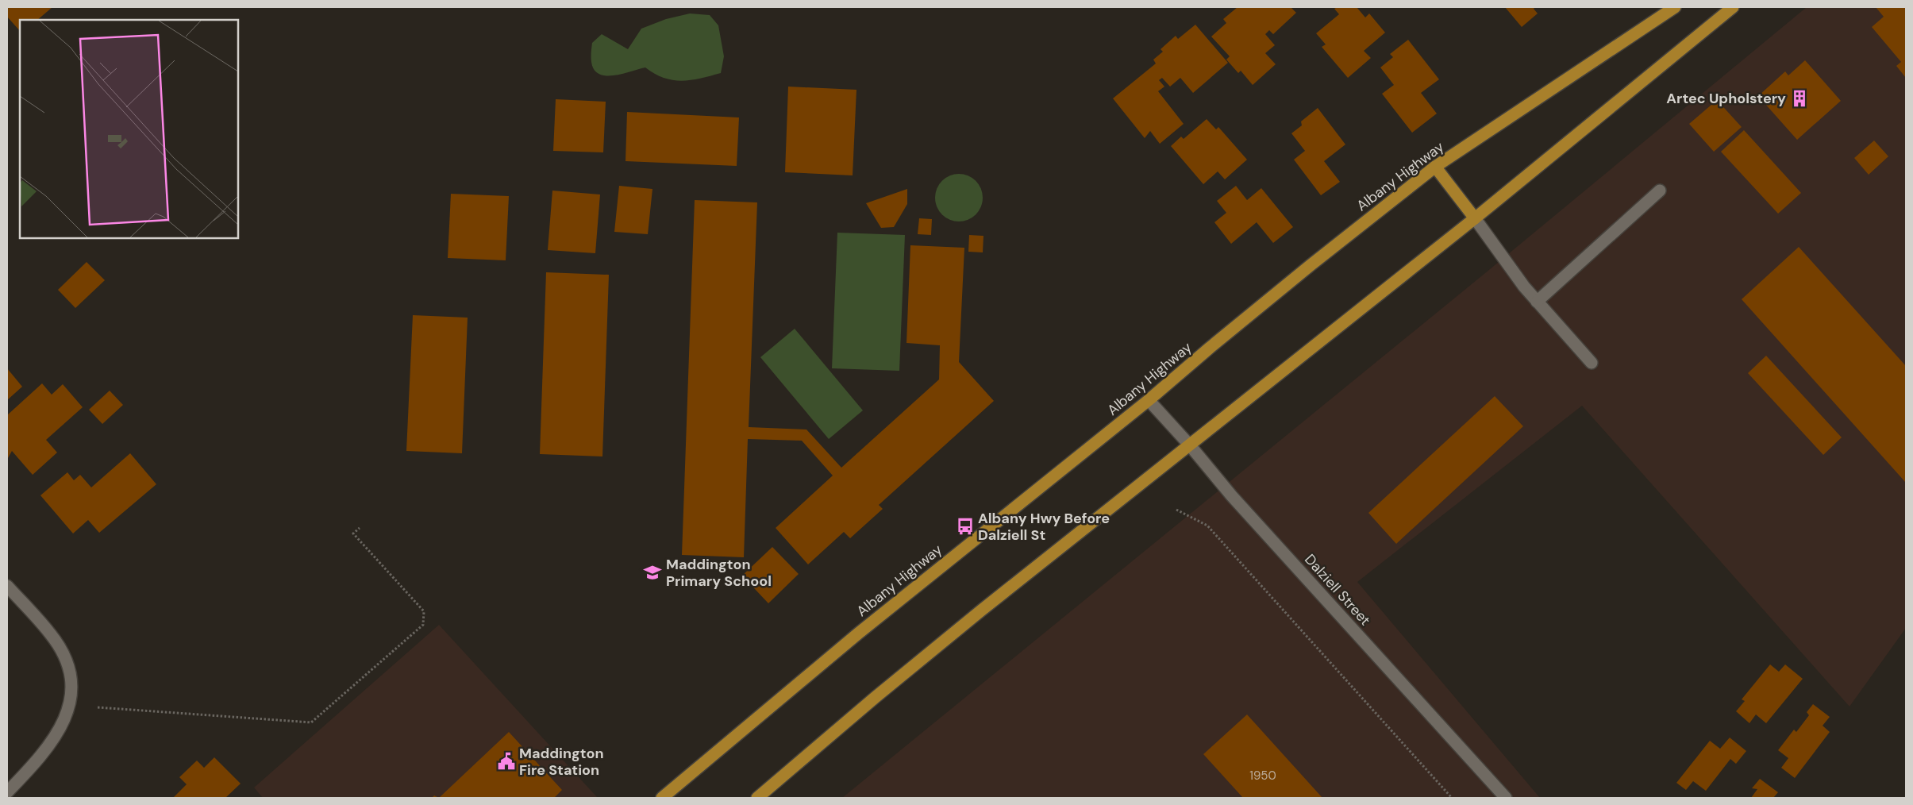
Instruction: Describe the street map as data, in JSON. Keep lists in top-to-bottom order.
{
  "streets": {
    "highway": ["Albany Highway"],
    "street": ["Dalziell Street"]
  },
  "crossings": [
    ["Albany Highway", "Dalziell Street"]
  ],
  "places": {
    "building": ["Artec Upholstery"],
    "bus stop": ["Albany Hwy Before Dalziell St"],
    "school or university": ["Maddington Primary School"],
    "public building": ["Maddington Fire Station"]
  },
  "house_numbers": ["1950"]
}
